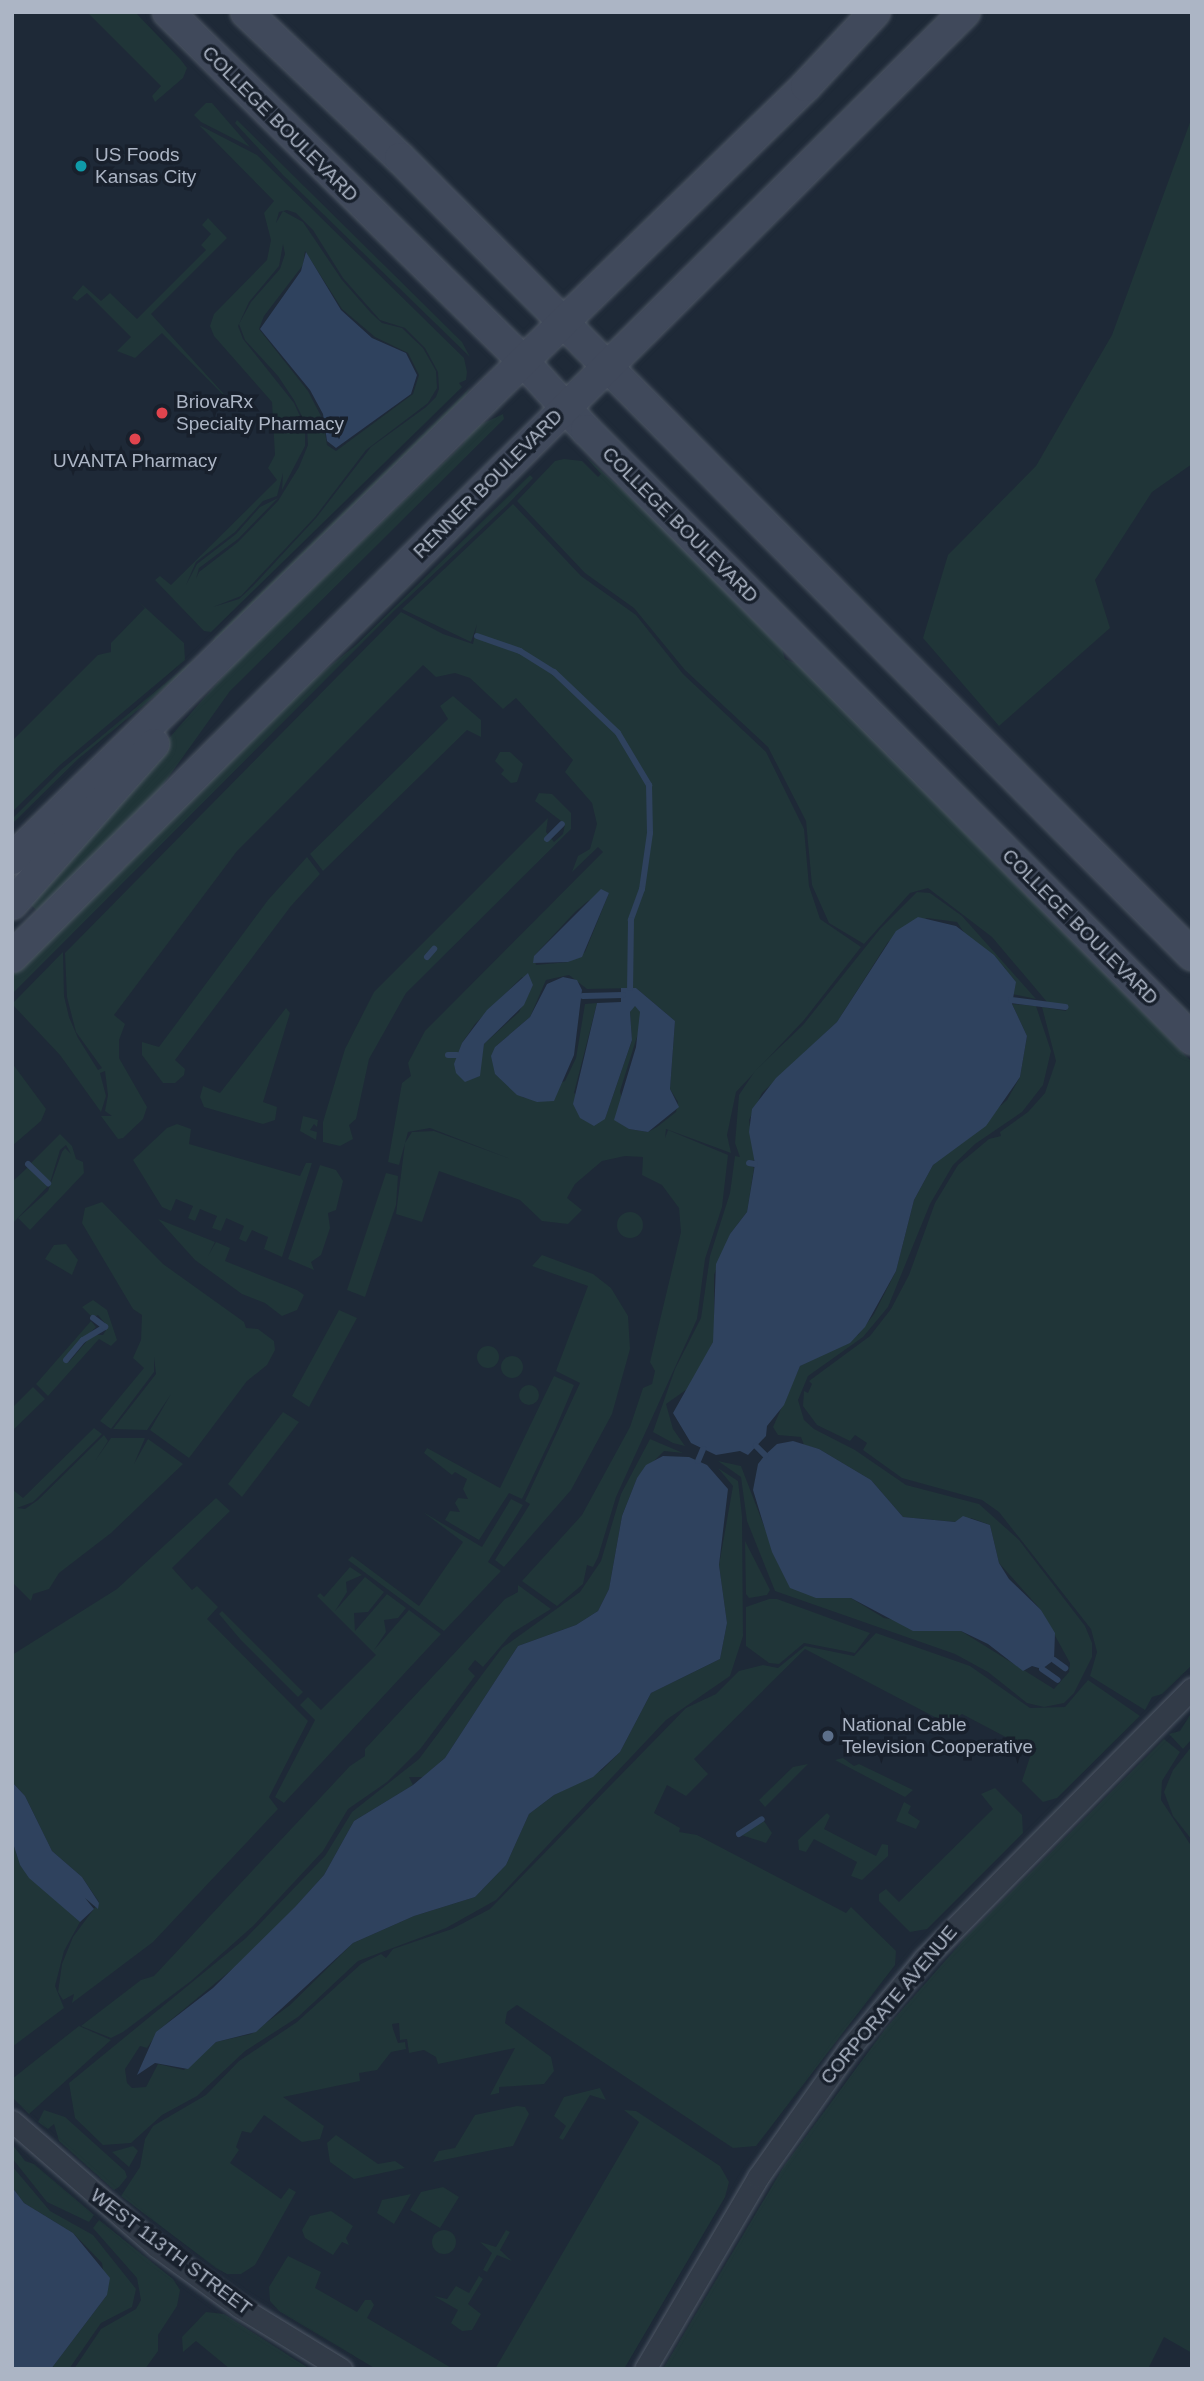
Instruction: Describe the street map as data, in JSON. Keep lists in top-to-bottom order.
{
  "streets": {
    "main road": ["COLLEGE BOULEVARD", "RENNER BOULEVARD"],
    "street": ["CORPORATE AVENUE", "WEST 113TH STREET"]
  },
  "crossings": [
    ["COLLEGE BOULEVARD", "RENNER BOULEVARD"]
  ],
  "places": [
    "US Foods Kansas City",
    "BriovaRx Specialty Pharmacy",
    "UVANTA Pharmacy",
    "National Cable Television Cooperative"
  ]
}
